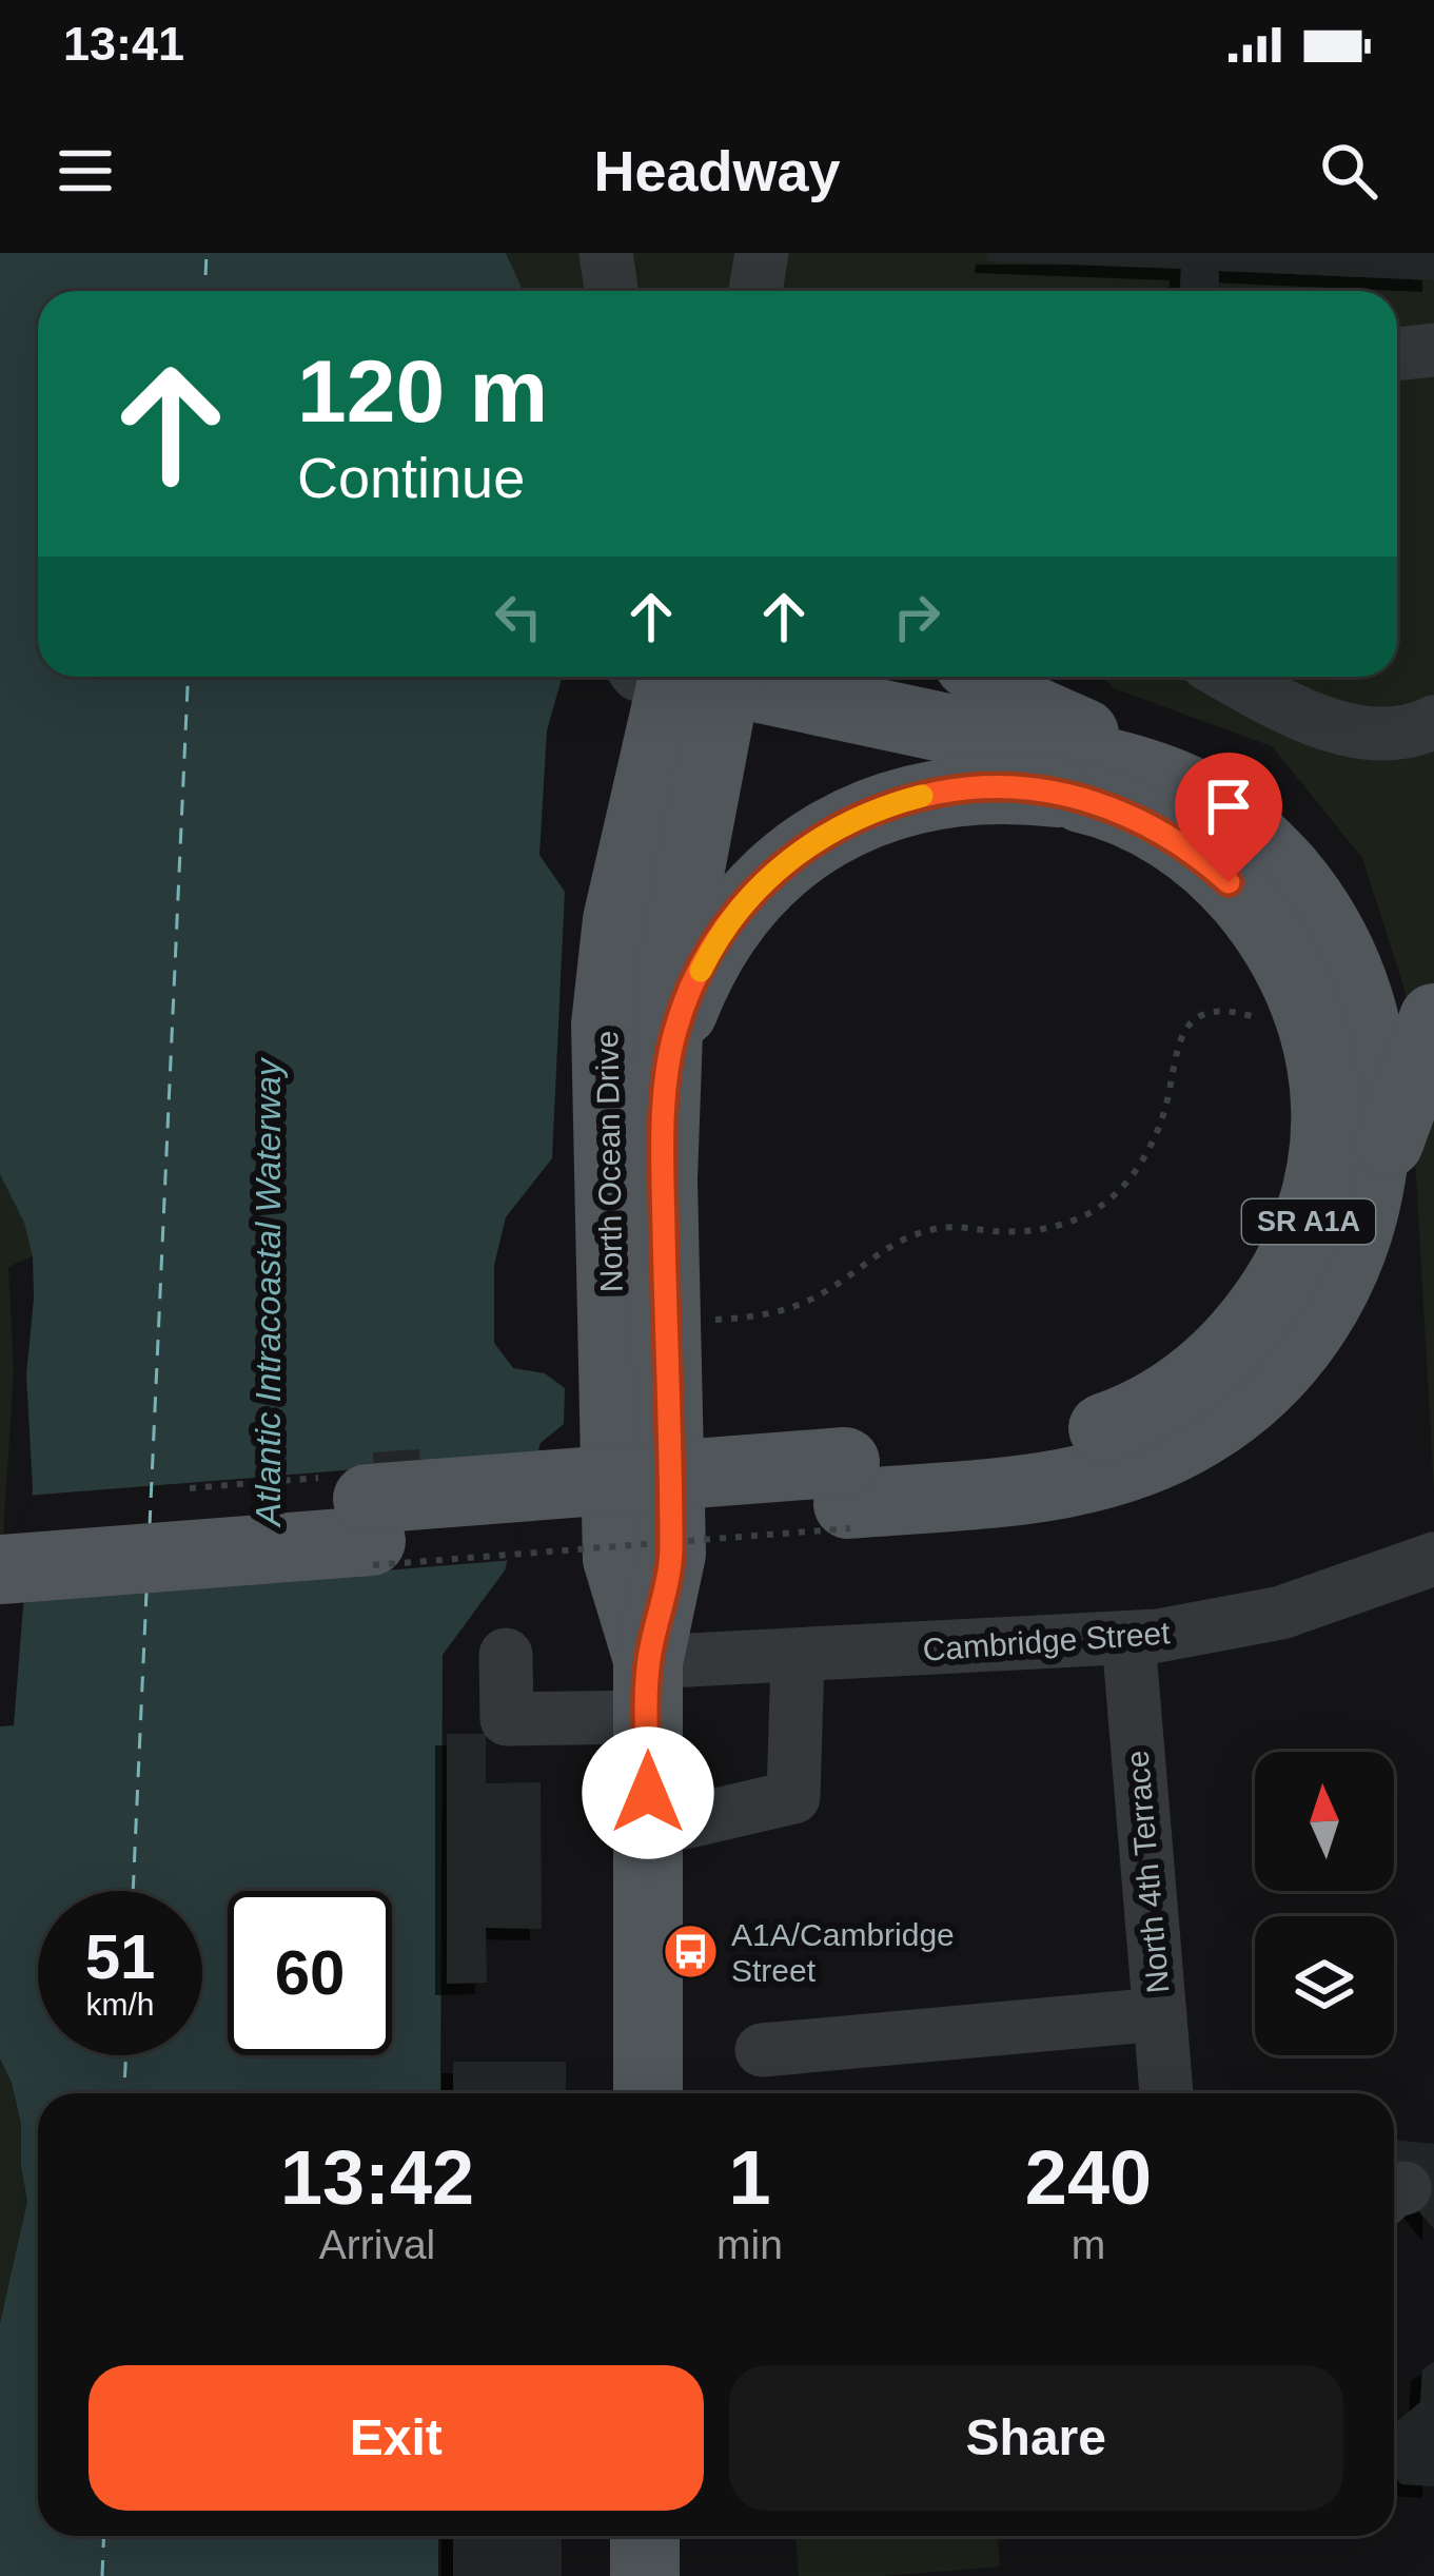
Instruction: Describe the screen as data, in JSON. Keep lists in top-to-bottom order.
{
  "streets": {
    "main road": ["North Ocean Drive", "SR A1A"],
    "street": ["Cambridge Street", "North 4th Terrace"]
  },
  "crossings": [
    ["North Ocean Drive", "SR A1A"],
    ["North Ocean Drive", "Cambridge Street"],
    ["Cambridge Street", "North 4th Terrace"]
  ],
  "water": ["Atlantic Intracoastal Waterway"],
  "places": {
    "bus stop": ["A1A/Cambridge Street"]
  },
  "north": "top",
  "page": {
    "status": "13:41",
    "header": "Headway",
    "turn": ["120 m", "Continue"],
    "speed": "51 km/h",
    "limit": "60",
    "eta": [
      "13:42",
      "Arrival",
      "1",
      "min",
      "240",
      "m"
    ],
    "buttons": ["Exit", "Share"]
  }
}
